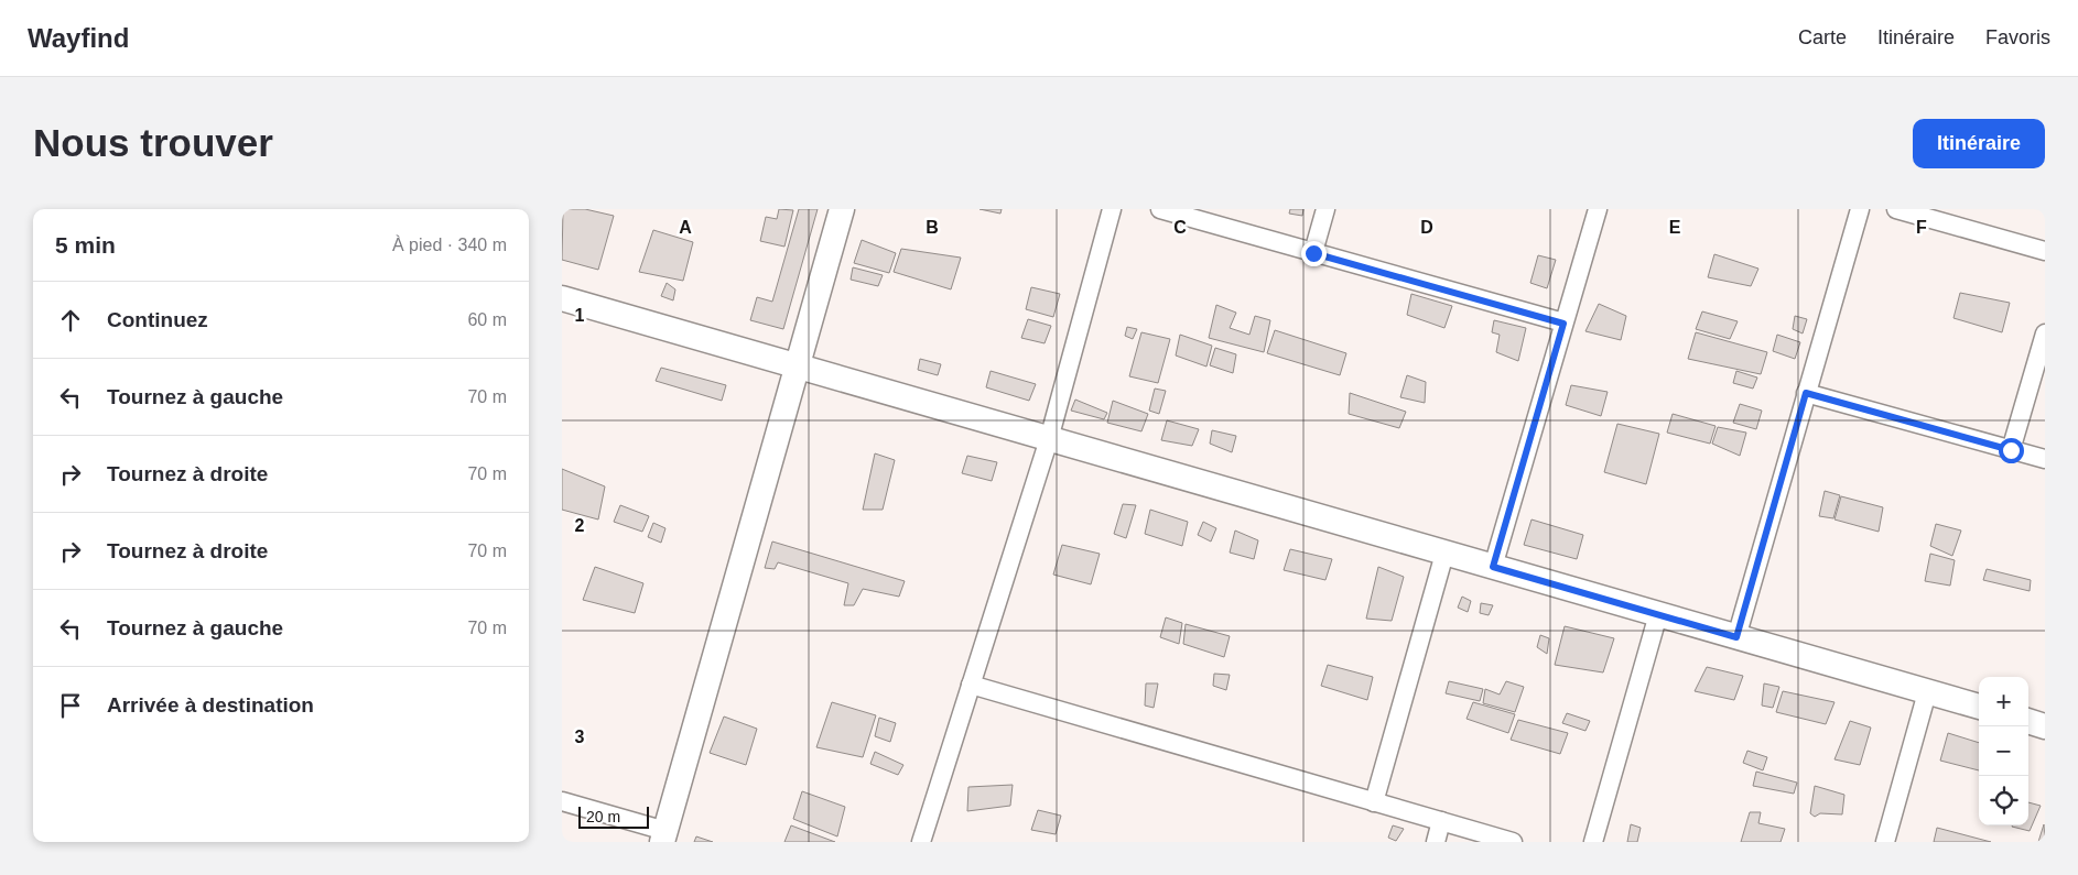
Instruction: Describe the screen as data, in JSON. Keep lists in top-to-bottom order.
{
  "scale_bar": "20 m",
  "page": {
    "header": "Wayfind",
    "nav": ["Carte", "Itinéraire", "Favoris"],
    "buttons": "Itinéraire",
    "title": "Nous trouver",
    "heading": ["5 min", "À pied · 340 m"],
    "list": [
      ["Continuez", "60 m"],
      ["Tournez à gauche", "70 m"],
      ["Tournez à droite", "70 m"],
      ["Tournez à droite", "70 m"],
      ["Tournez à gauche", "70 m"],
      "Arrivée à destination"
    ],
    "map_buttons": ["+", "−"],
    "scale": "20 m"
  },
  "grid": {
    "columns": [
      "A",
      "B",
      "C",
      "D",
      "E",
      "F"
    ],
    "rows": ["1", "2", "3"]
  }
}
